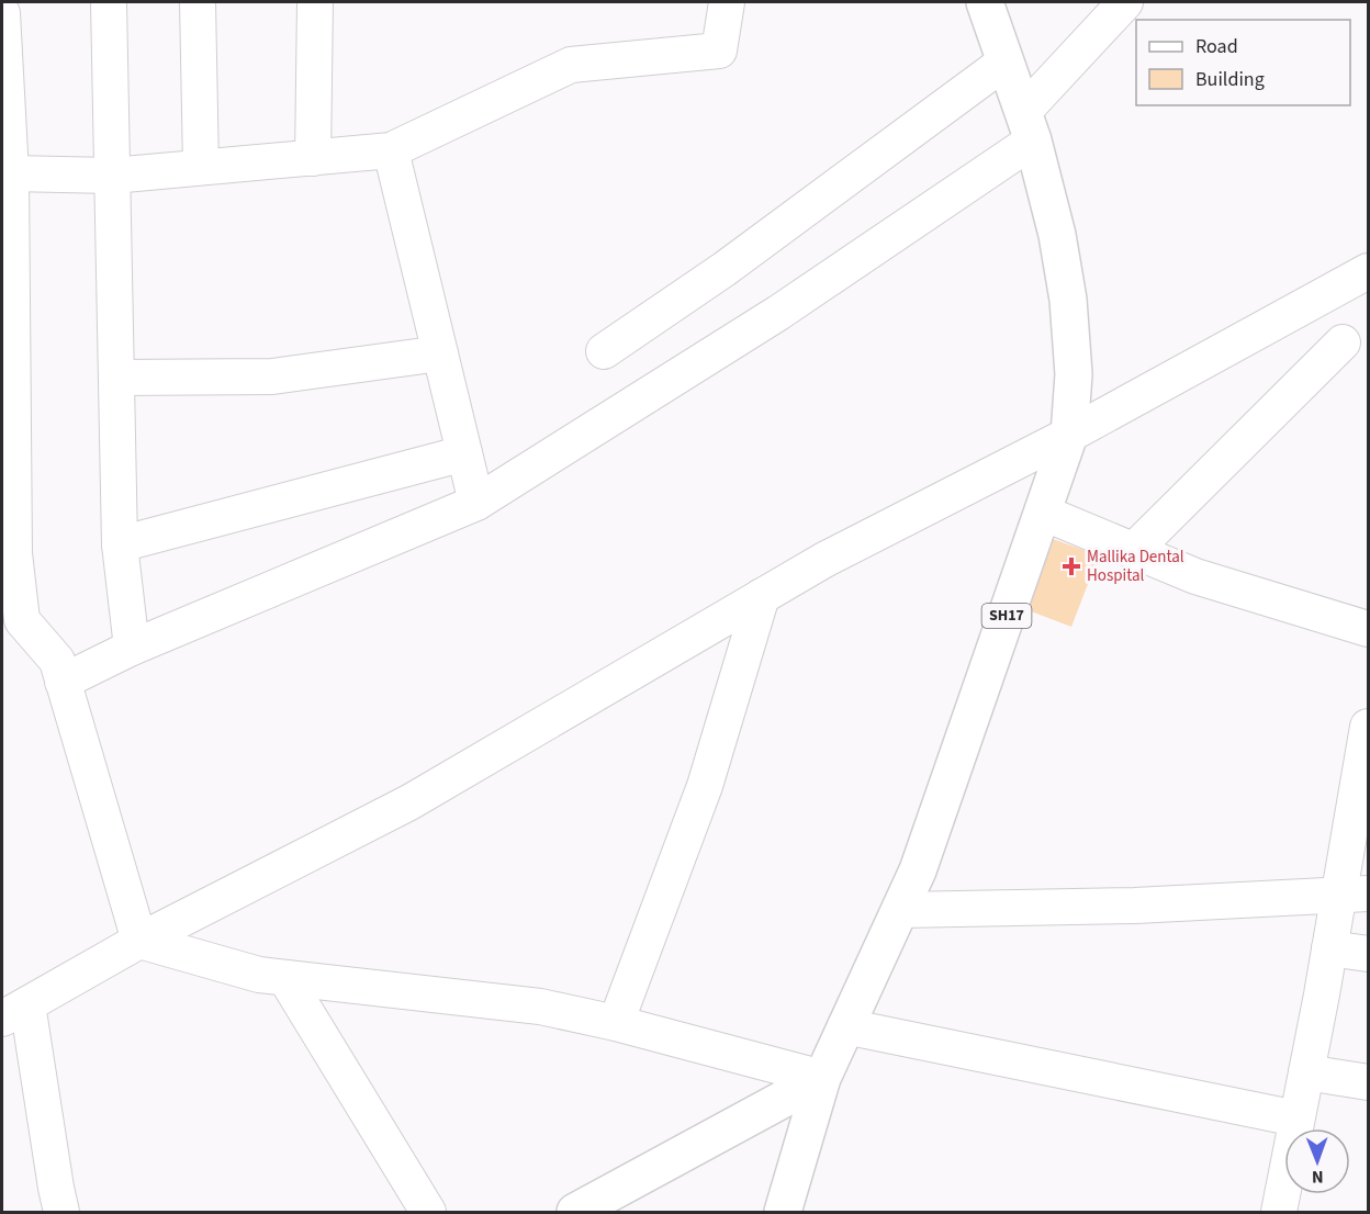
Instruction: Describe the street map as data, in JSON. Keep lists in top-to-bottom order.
{
  "streets": {
    "main road": ["SH17"]
  },
  "places": {
    "health": ["Mallika Dental Hospital"]
  },
  "legend": ["Road", "Building"],
  "north": "bottom"
}
